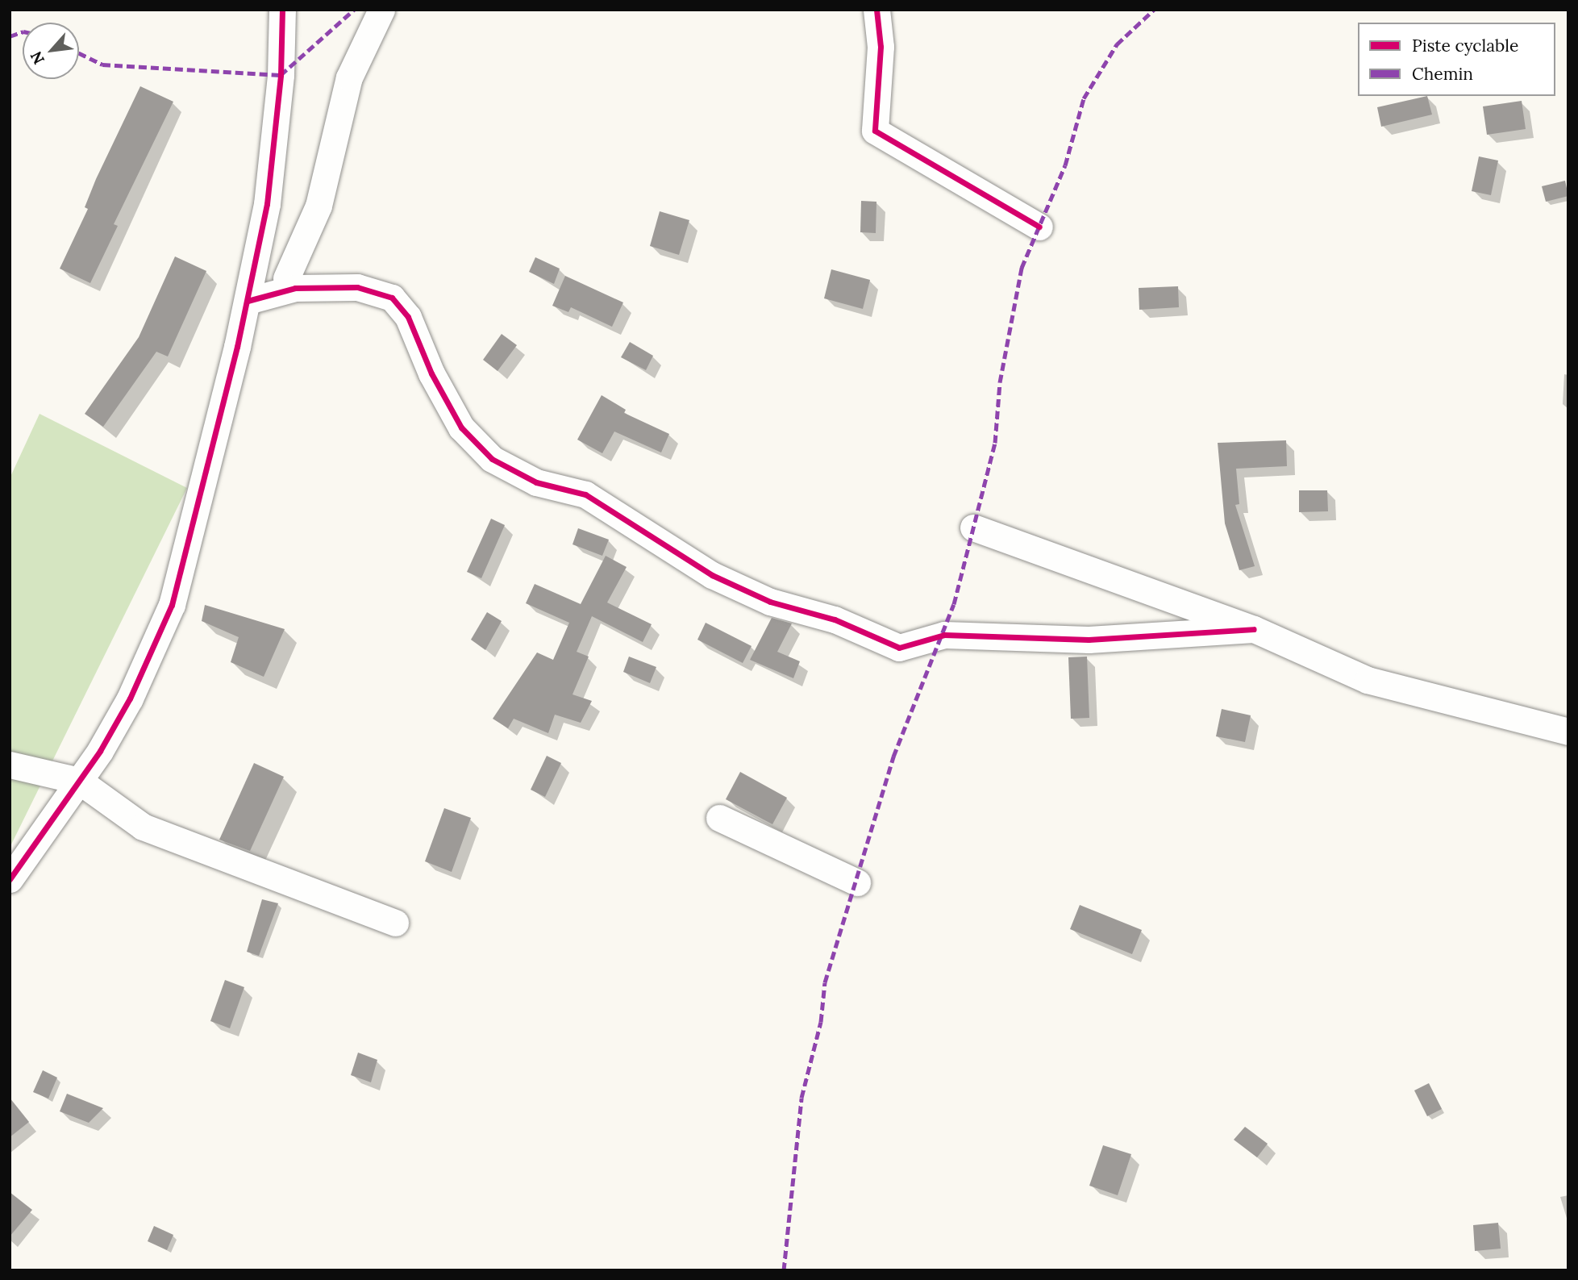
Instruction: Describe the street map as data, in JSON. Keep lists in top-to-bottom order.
{
  "legend": ["Piste cyclable", "Chemin"],
  "north": "bottom left"
}
